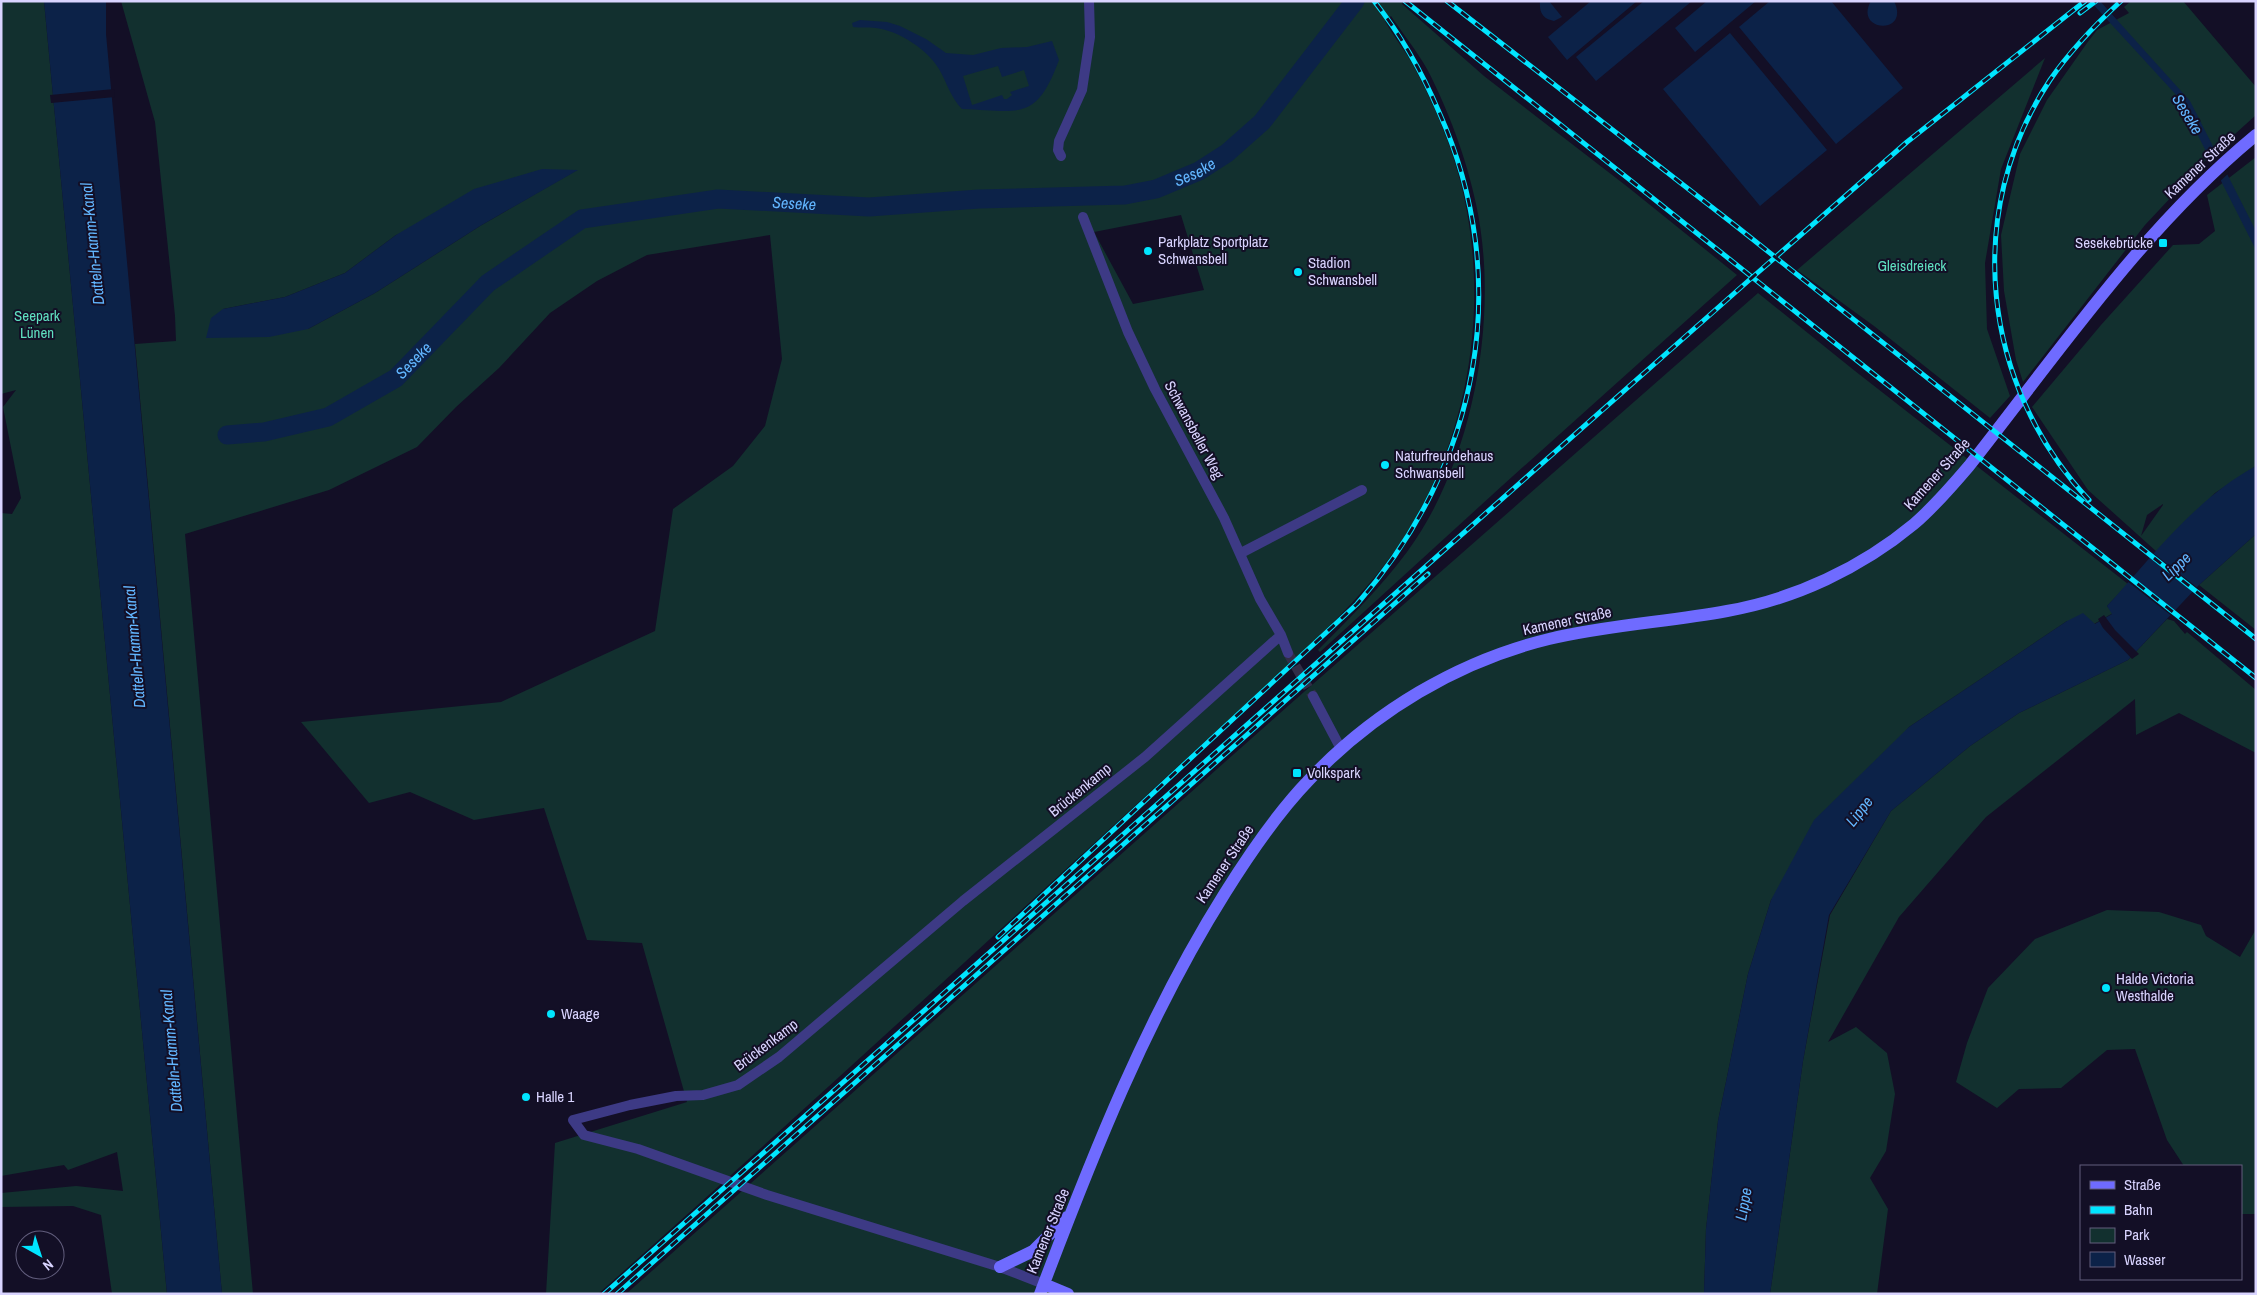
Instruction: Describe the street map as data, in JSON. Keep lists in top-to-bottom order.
{
  "streets": {
    "main road": ["Kamener Straße"],
    "street": ["Schwansbeller Weg", "Brückenkamp"]
  },
  "crossings": [
    ["Kamener Straße", "Brückenkamp"],
    ["Schwansbeller Weg", "Brückenkamp"]
  ],
  "water": ["Seseke", "Datteln-Hamm-Kanal", "Lippe"],
  "parks": ["Gleisdreieck", "Seepark Lünen"],
  "places": {
    "transit": ["Sesekebrücke", "Volkspark"],
    "other": [
      "Parkplatz Sportplatz Schwansbell",
      "Stadion Schwansbell",
      "Naturfreundehaus Schwansbell",
      "Halde Victoria Westhalde",
      "Waage",
      "Halle 1"
    ]
  },
  "legend": [
    "Straße",
    "Bahn",
    "Park",
    "Wasser"
  ],
  "north": "bottom right"
}
